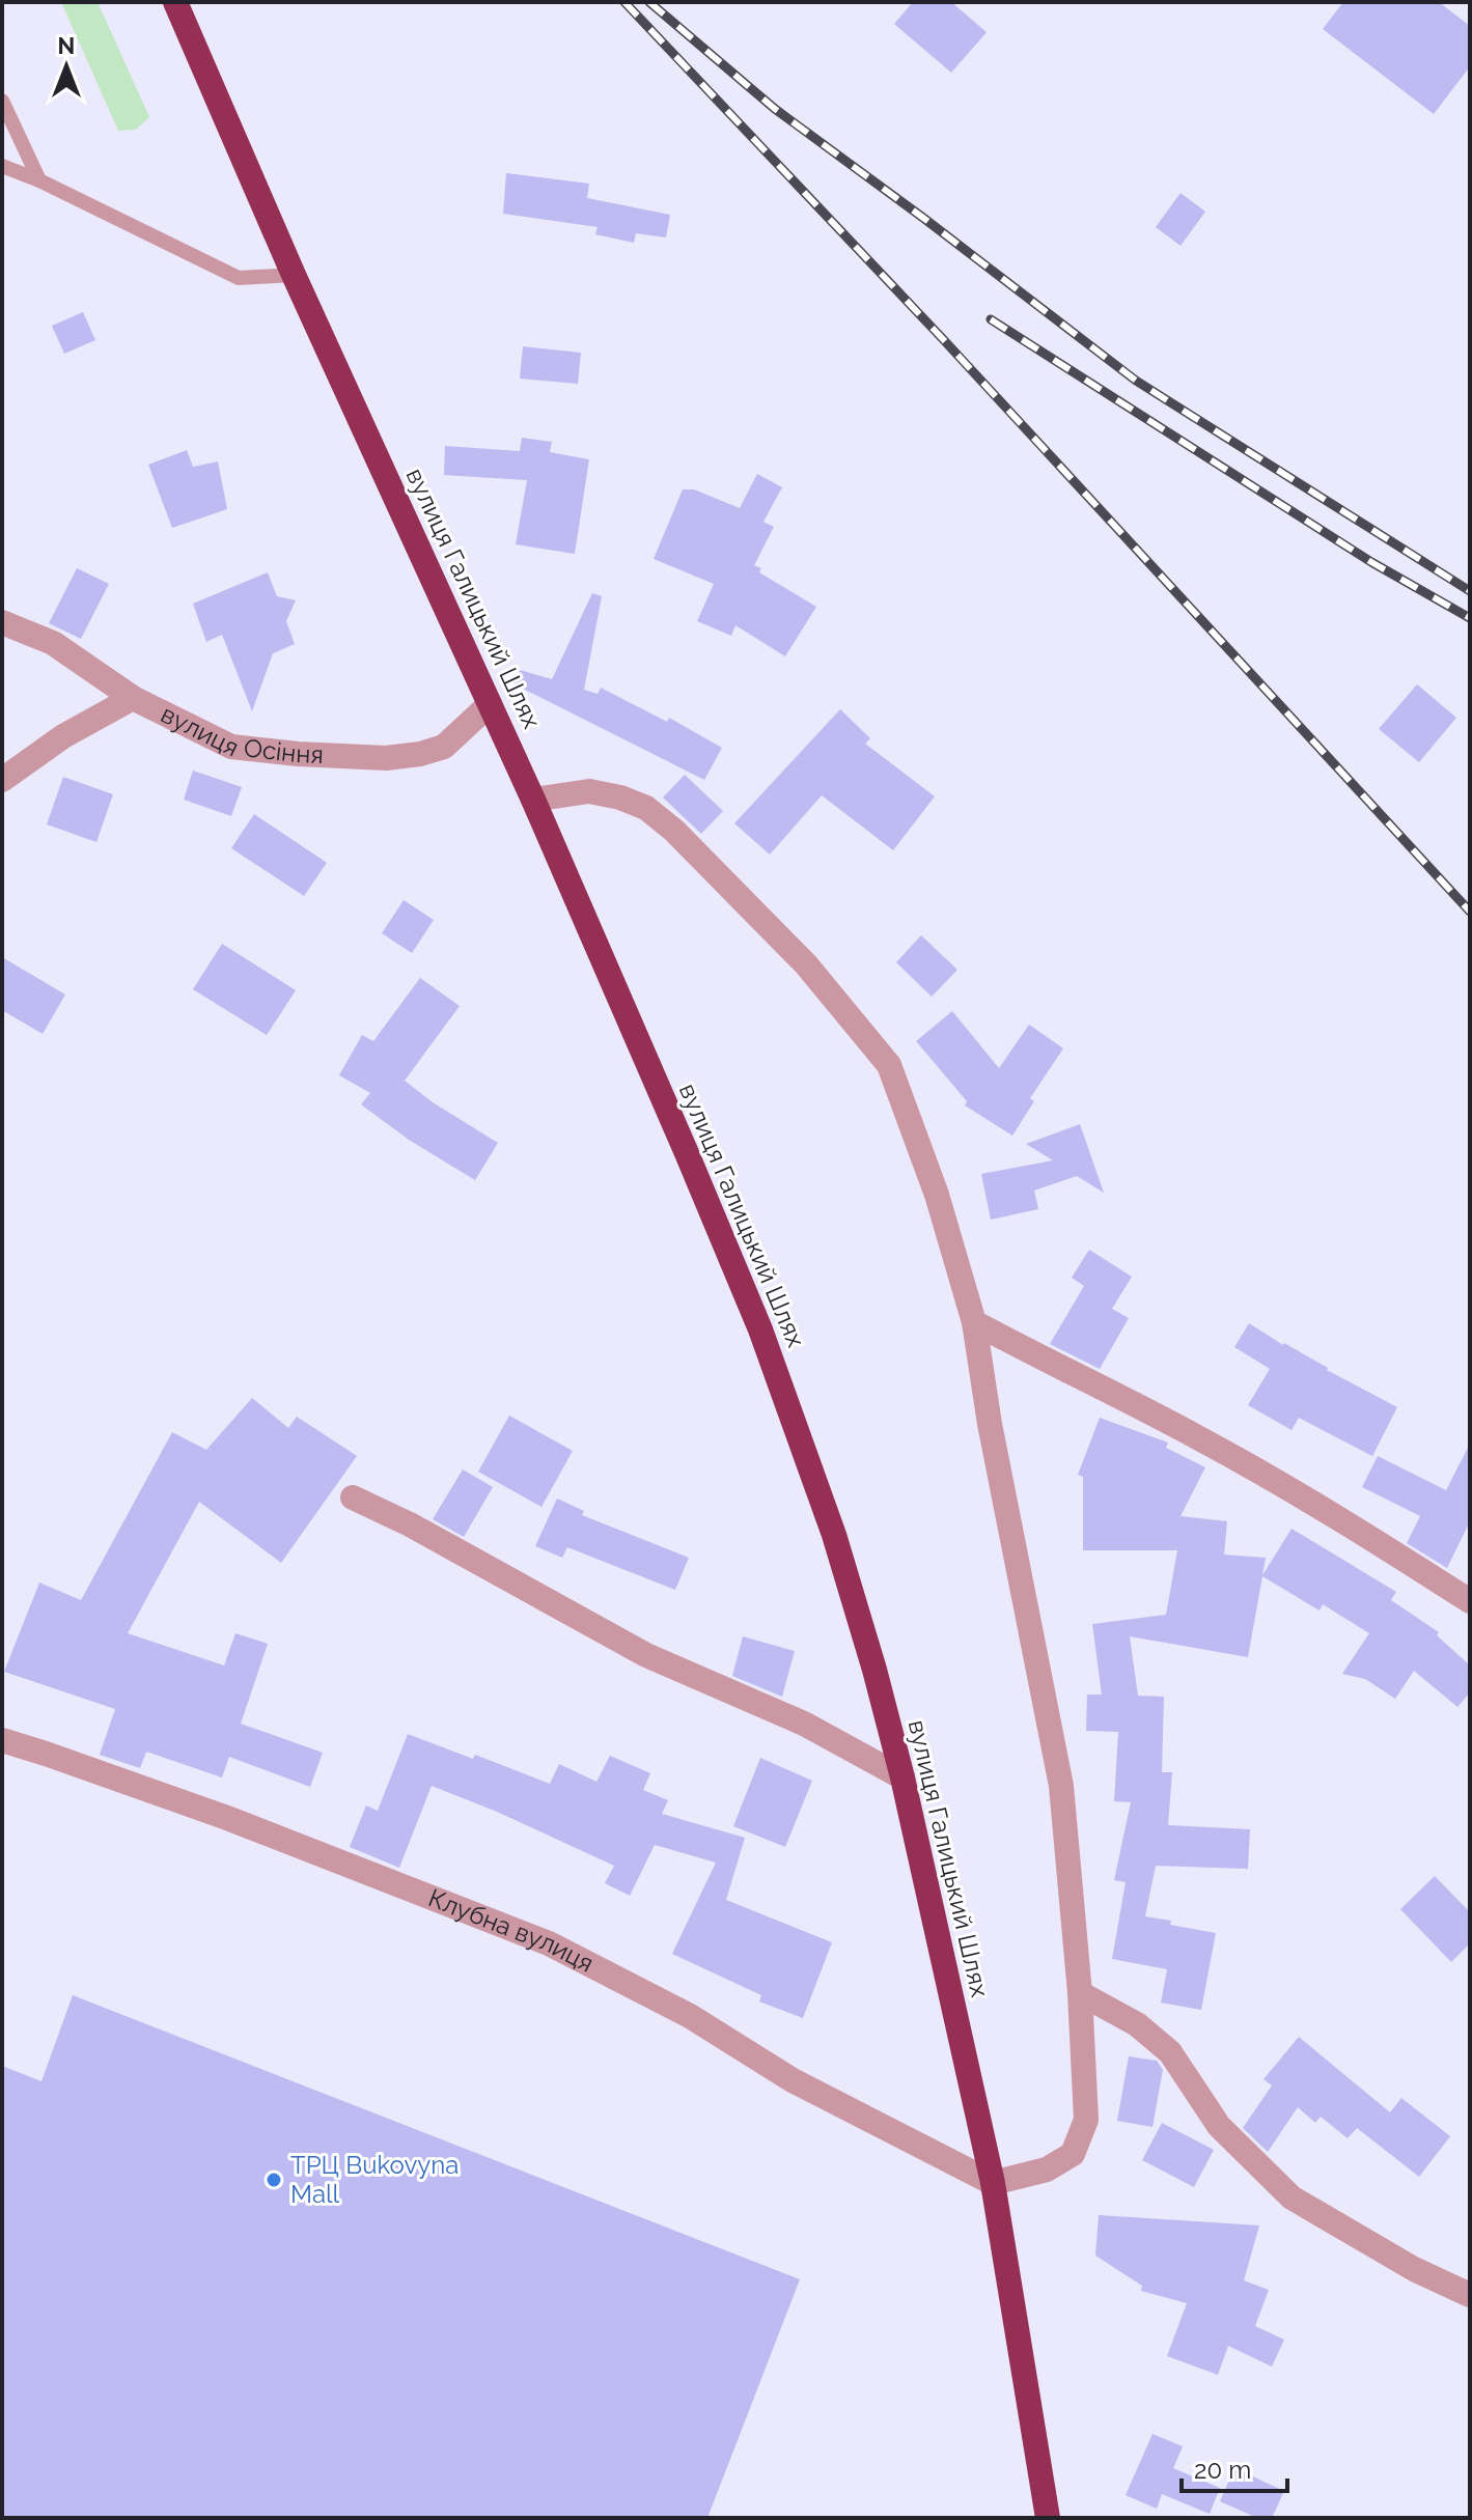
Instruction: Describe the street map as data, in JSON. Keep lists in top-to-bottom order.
{
  "streets": {
    "highway": ["вулиця Галицький Шлях"],
    "street": ["вулиця Осіння", "Клубна вулиця"]
  },
  "crossings": [
    ["вулиця Галицький Шлях", "вулиця Осіння"],
    ["вулиця Галицький Шлях", "Клубна вулиця"]
  ],
  "places": ["ТРЦ Bukovyna Mall"],
  "scale_bar": "20 m",
  "north": "top"
}
